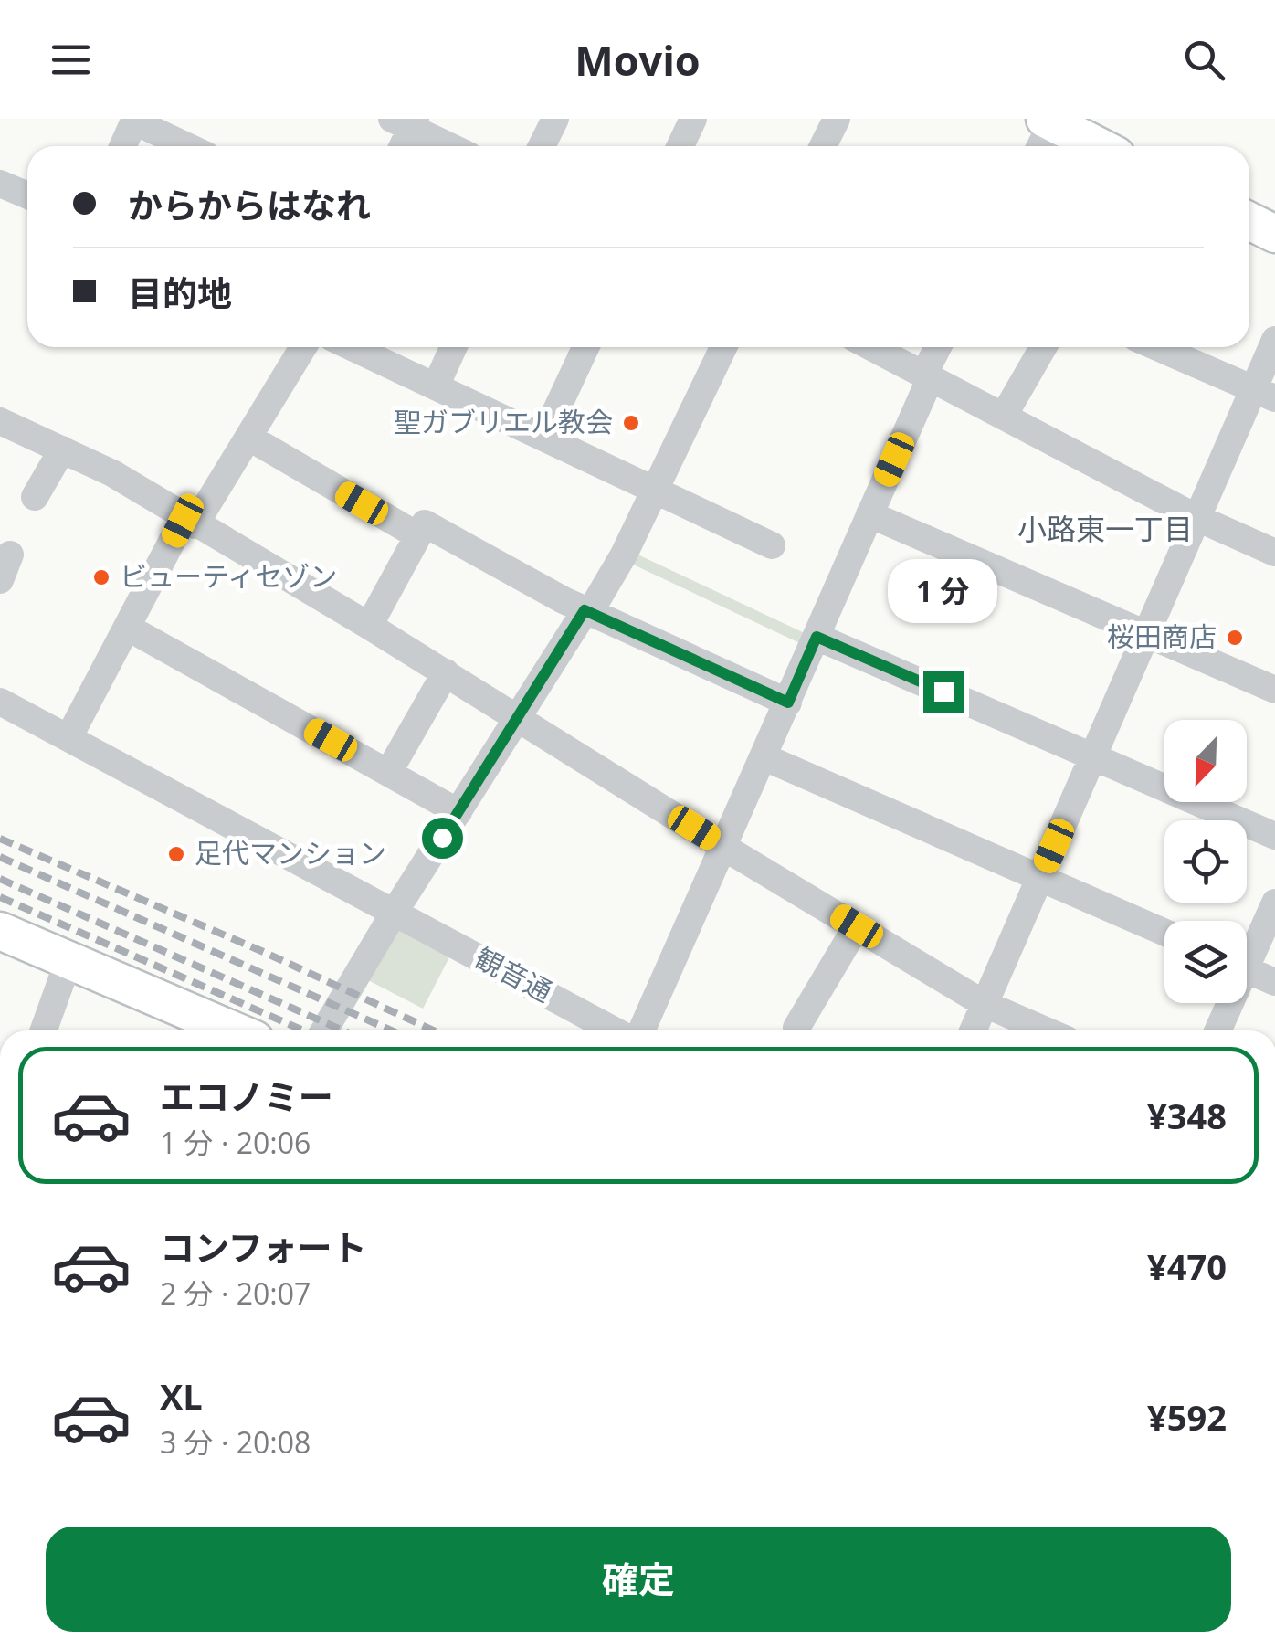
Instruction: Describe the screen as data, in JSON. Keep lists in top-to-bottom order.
{
  "streets": {
    "street": ["観音通"]
  },
  "districts": ["小路東一丁目"],
  "places": [
    "聖ガブリエル教会",
    "ビューティセゾン",
    "桜田商店",
    "足代マンション"
  ],
  "north": "bottom left",
  "page": {
    "header": "Movio",
    "banner": ["からからはなれ", "目的地"],
    "bubble": "1 分",
    "list": [
      {
        "name": "エコノミー",
        "note": "1 分 · 20:06",
        "value": "¥348"
      },
      {
        "name": "コンフォート",
        "note": "2 分 · 20:07",
        "value": "¥470"
      },
      {
        "name": "XL",
        "note": "3 分 · 20:08",
        "value": "¥592"
      }
    ],
    "buttons": "確定"
  }
}
